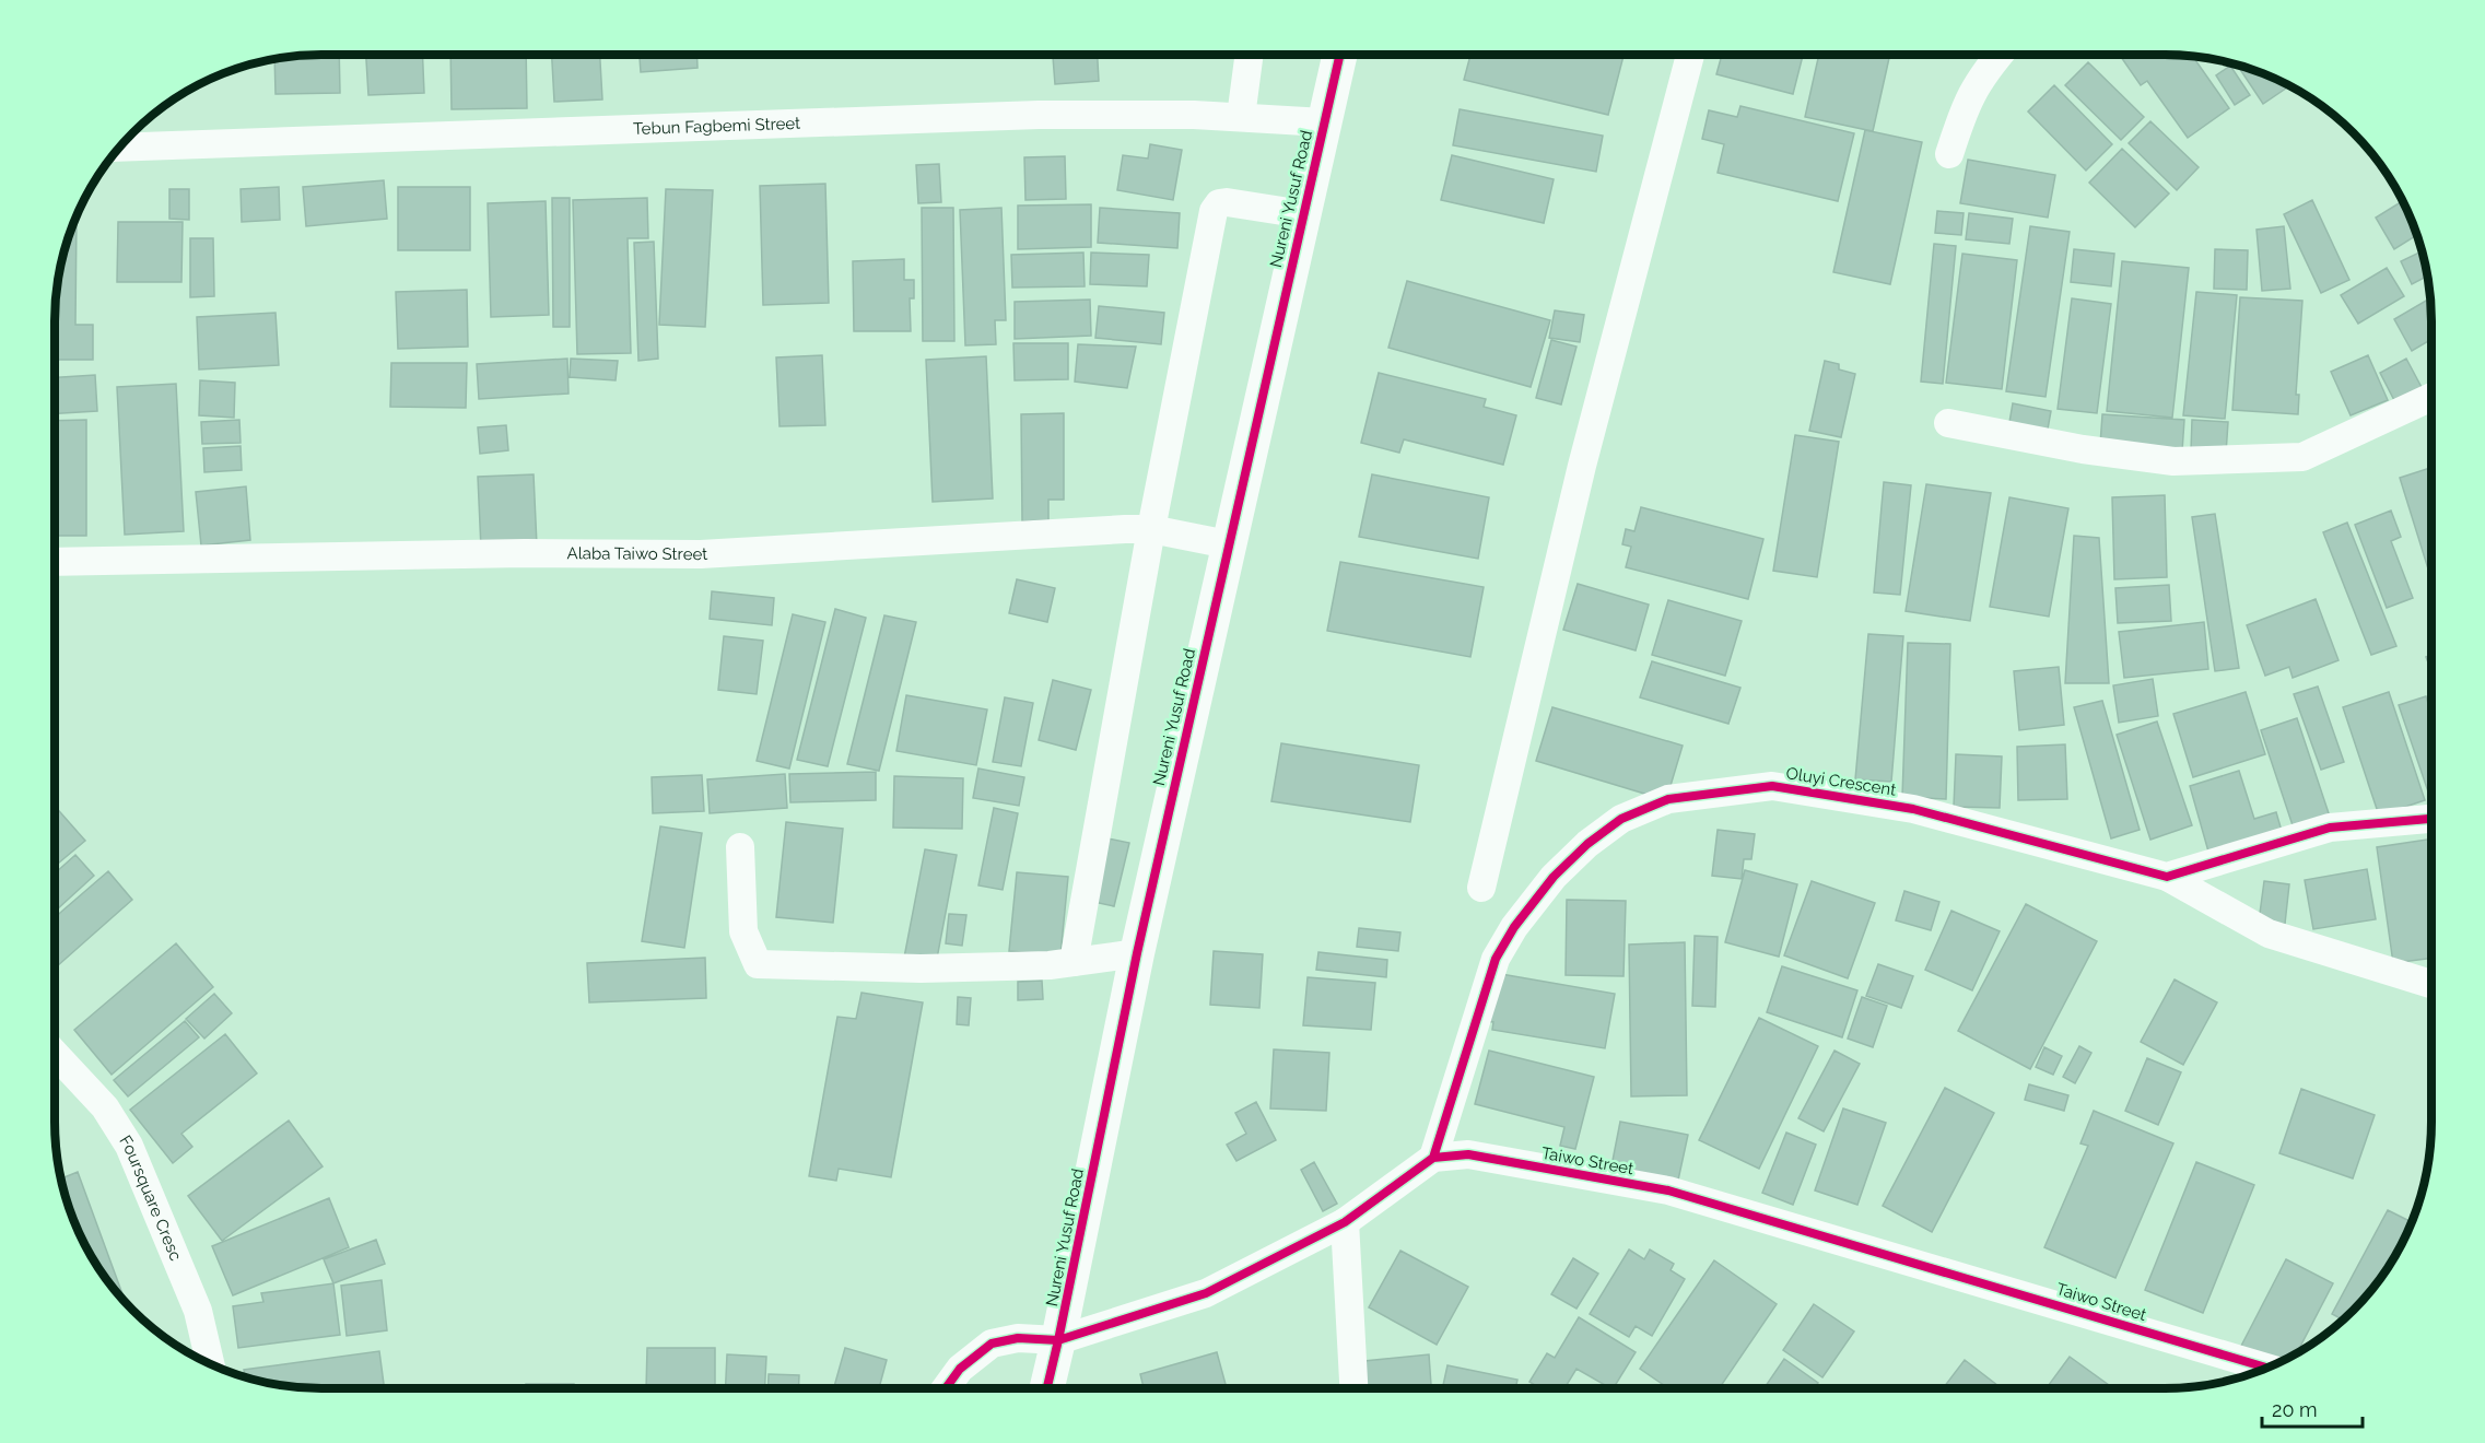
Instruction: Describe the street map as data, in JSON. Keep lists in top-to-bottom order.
{
  "streets": {
    "street": [
      "Tebun Fagbemi Street",
      "Nureni Yusuf Road",
      "Alaba Taiwo Street",
      "Oluyi Crescent",
      "Taiwo Street",
      "Foursquare Cresc"
    ]
  },
  "crossings": [
    ["Tebun Fagbemi Street", "Nureni Yusuf Road"],
    ["Nureni Yusuf Road", "Alaba Taiwo Street"],
    ["Oluyi Crescent", "Taiwo Street"]
  ],
  "scale_bar": "20 m"
}
